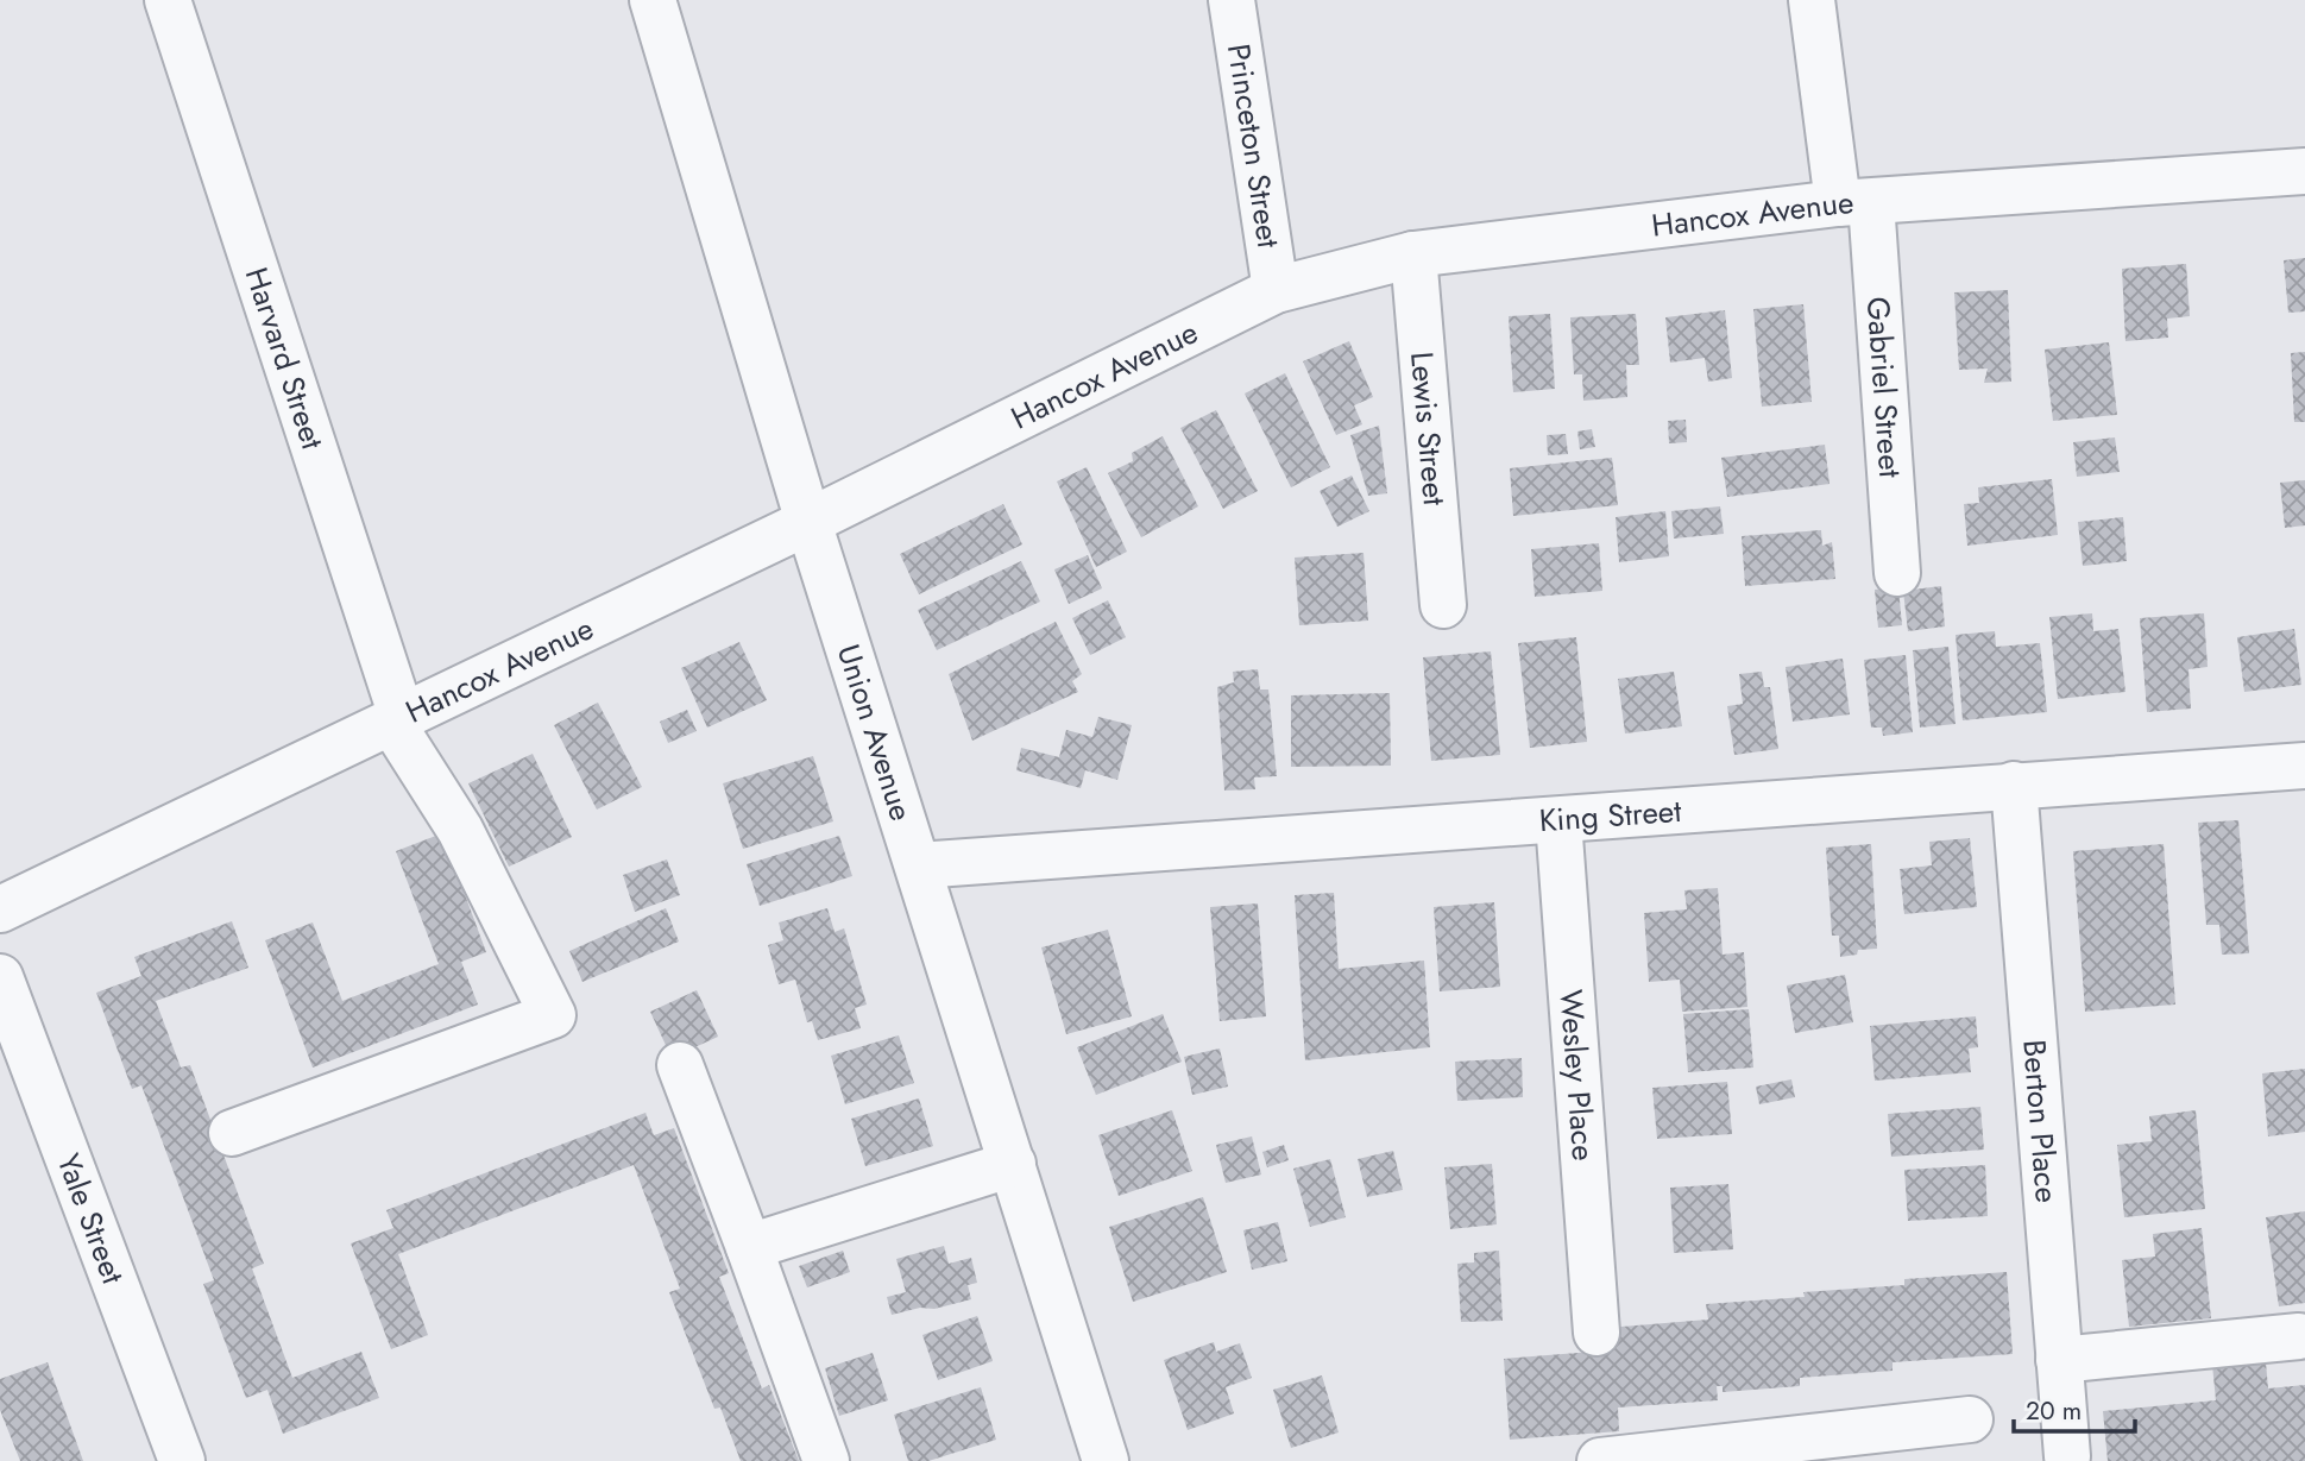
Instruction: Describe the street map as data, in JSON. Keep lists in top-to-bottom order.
{
  "streets": {
    "street": [
      "Princeton Street",
      "Hancox Avenue",
      "Harvard Street",
      "Gabriel Street",
      "Lewis Street",
      "Union Avenue",
      "King Street",
      "Wesley Place",
      "Berton Place",
      "Yale Street"
    ]
  },
  "crossings": [
    ["Princeton Street", "Hancox Avenue"],
    ["Hancox Avenue", "Harvard Street"],
    ["Hancox Avenue", "Gabriel Street"],
    ["Hancox Avenue", "Lewis Street"],
    ["Hancox Avenue", "Union Avenue"],
    ["Union Avenue", "King Street"],
    ["King Street", "Wesley Place"],
    ["King Street", "Berton Place"]
  ],
  "scale_bar": "20 m"
}
